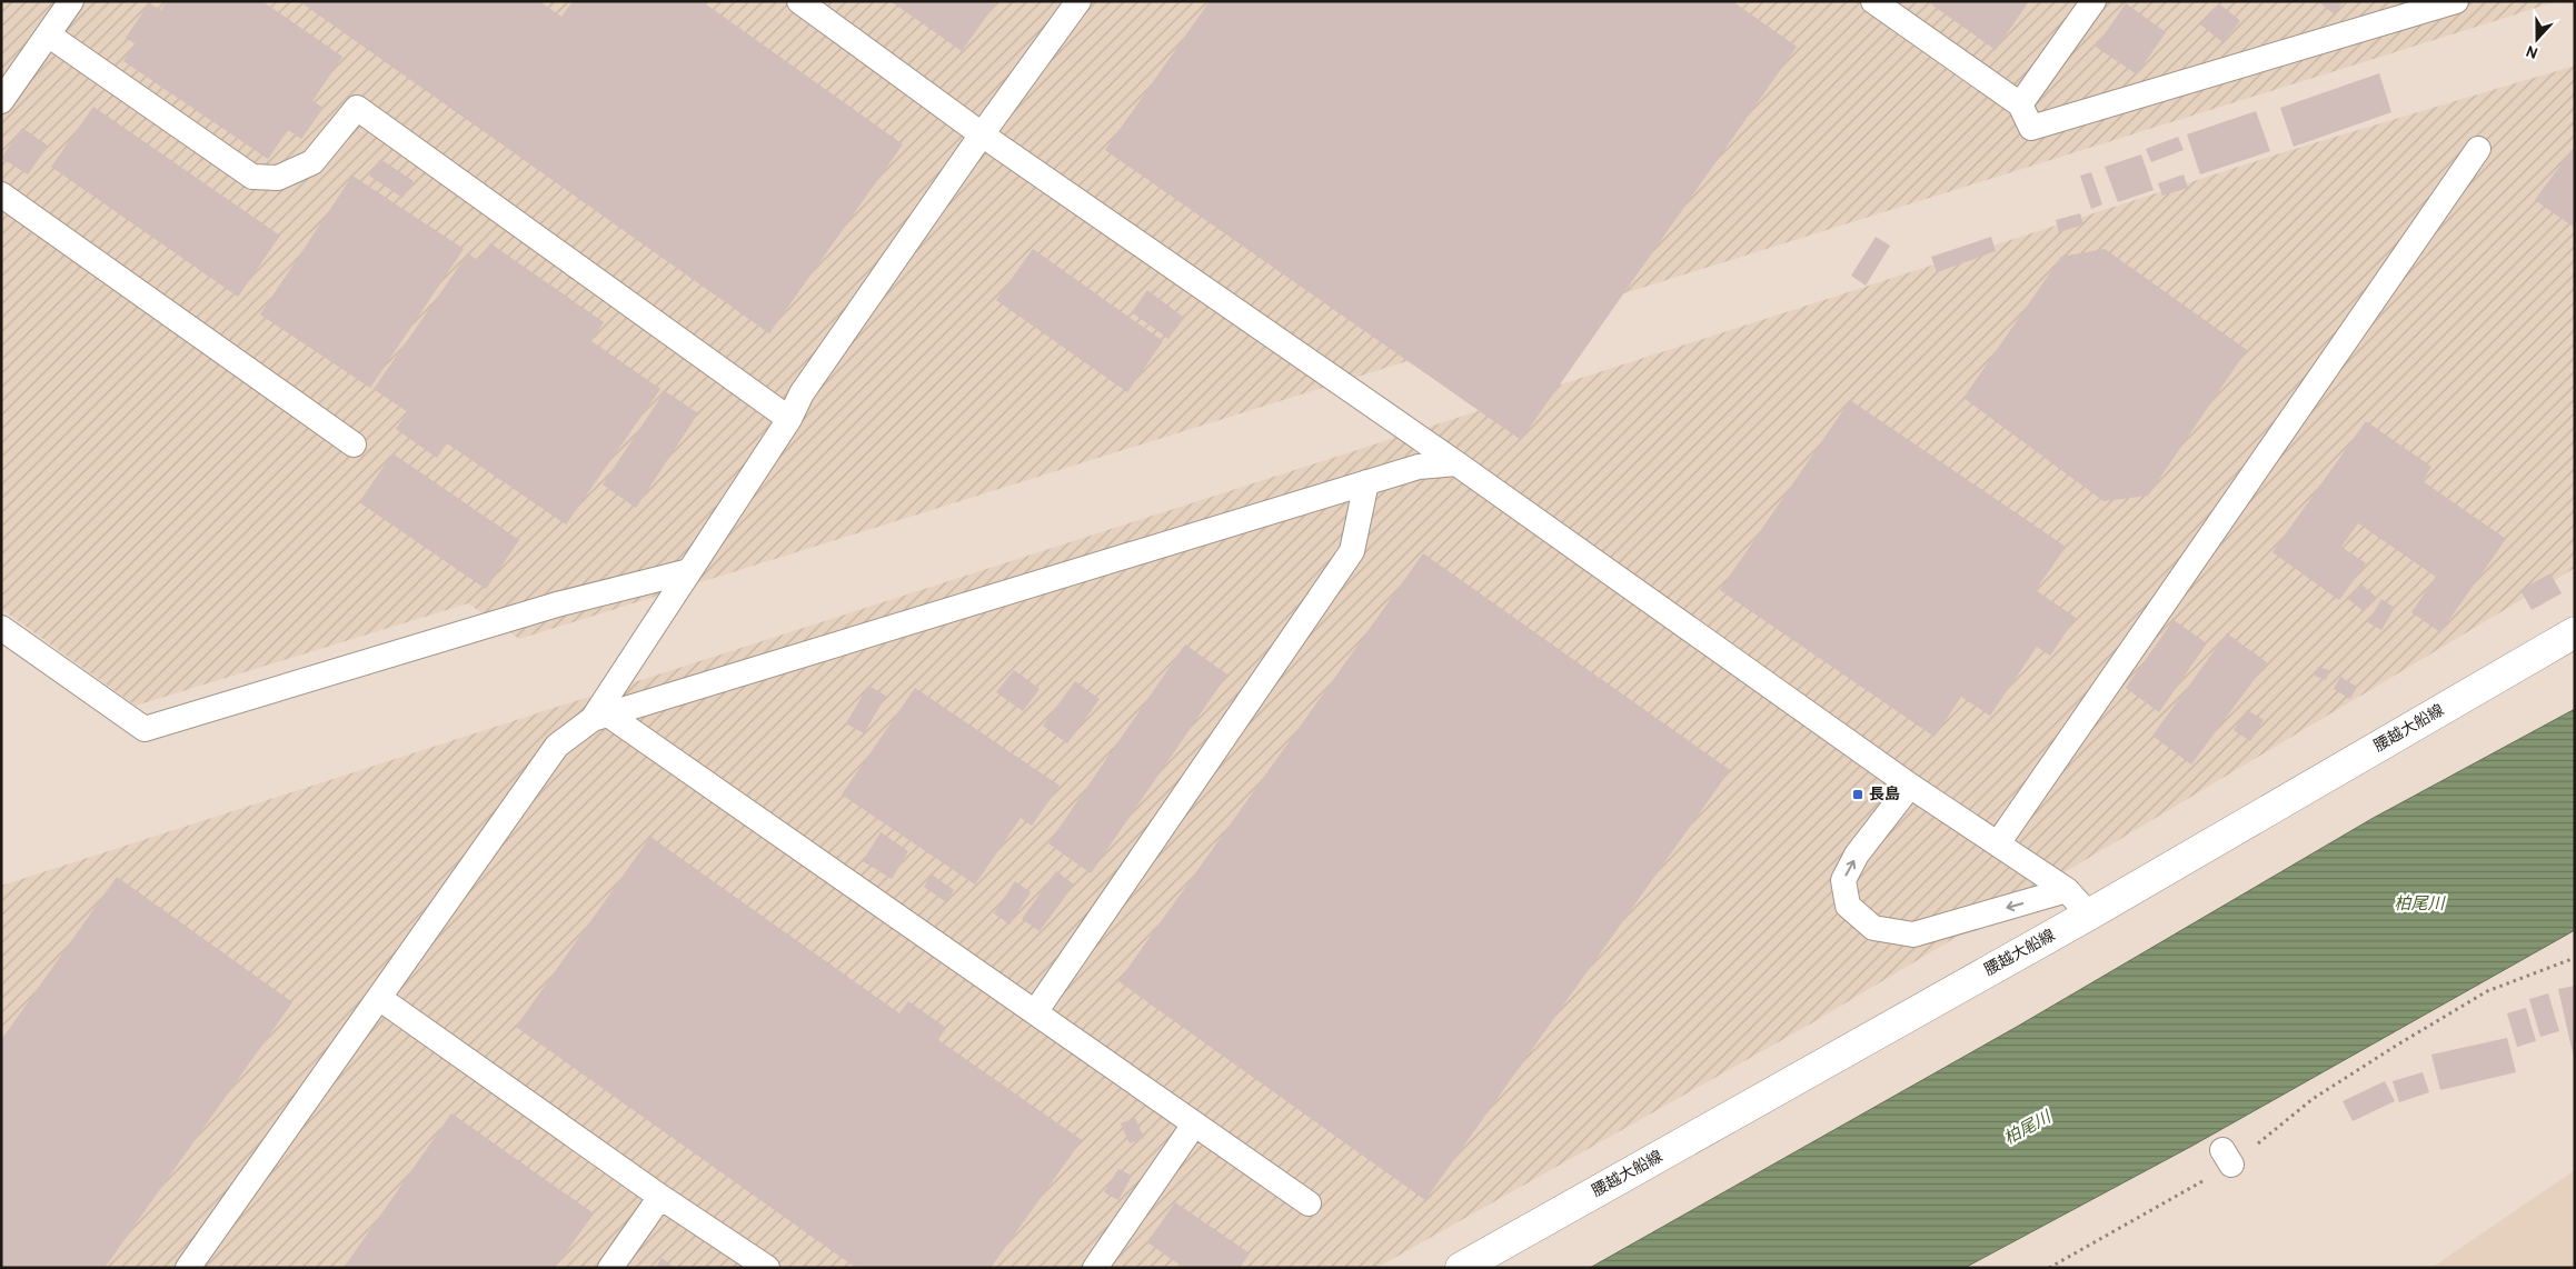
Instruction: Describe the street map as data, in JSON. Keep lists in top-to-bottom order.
{
  "streets": {
    "main road": ["腰越大船線"]
  },
  "water": ["柏尾川"],
  "places": {
    "transit": ["長島"]
  },
  "north": "bottom"
}
